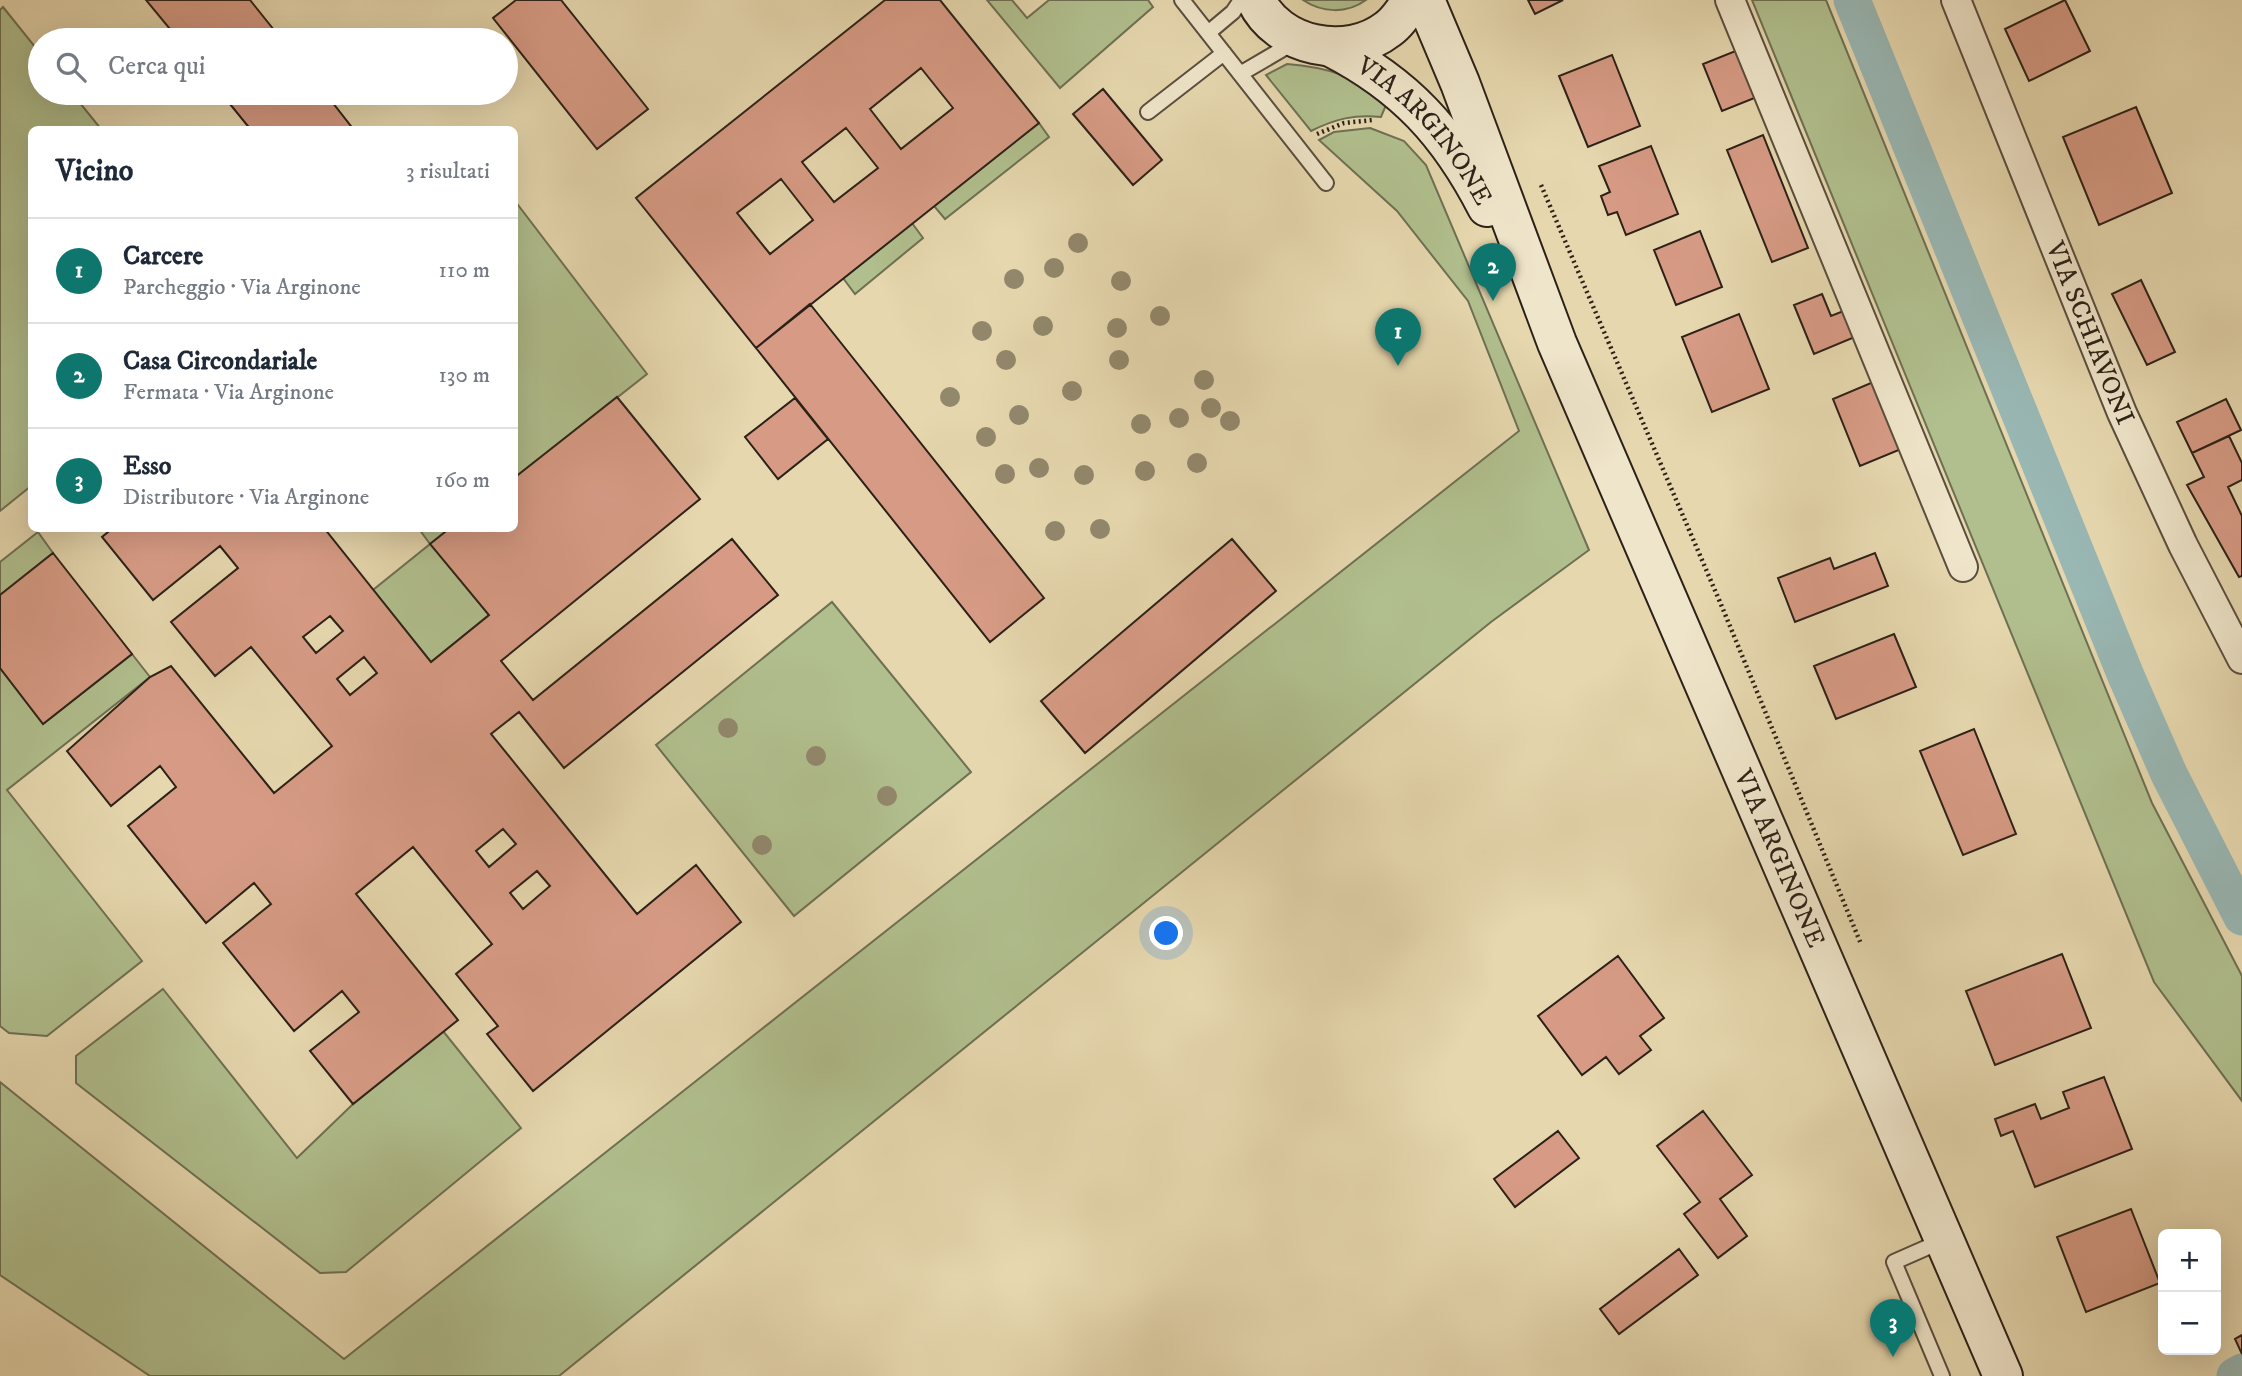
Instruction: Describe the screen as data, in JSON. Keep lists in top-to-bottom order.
{
  "streets": {
    "main road": ["VIA ARGINONE"],
    "street": ["VIA SCHIAVONI"]
  },
  "page": {
    "search": "Cerca qui",
    "heading": ["Vicino", "3 risultati"],
    "list": [
      {
        "mark": "1",
        "name": "Carcere",
        "note": "Parcheggio · Via Arginone",
        "value": "110 m"
      },
      {
        "mark": "2",
        "name": "Casa Circondariale",
        "note": "Fermata · Via Arginone",
        "value": "130 m"
      },
      {
        "mark": "3",
        "name": "Esso",
        "note": "Distributore · Via Arginone",
        "value": "160 m"
      }
    ],
    "pins": ["2", "1", "3"],
    "map_buttons": ["+", "−"]
  }
}
